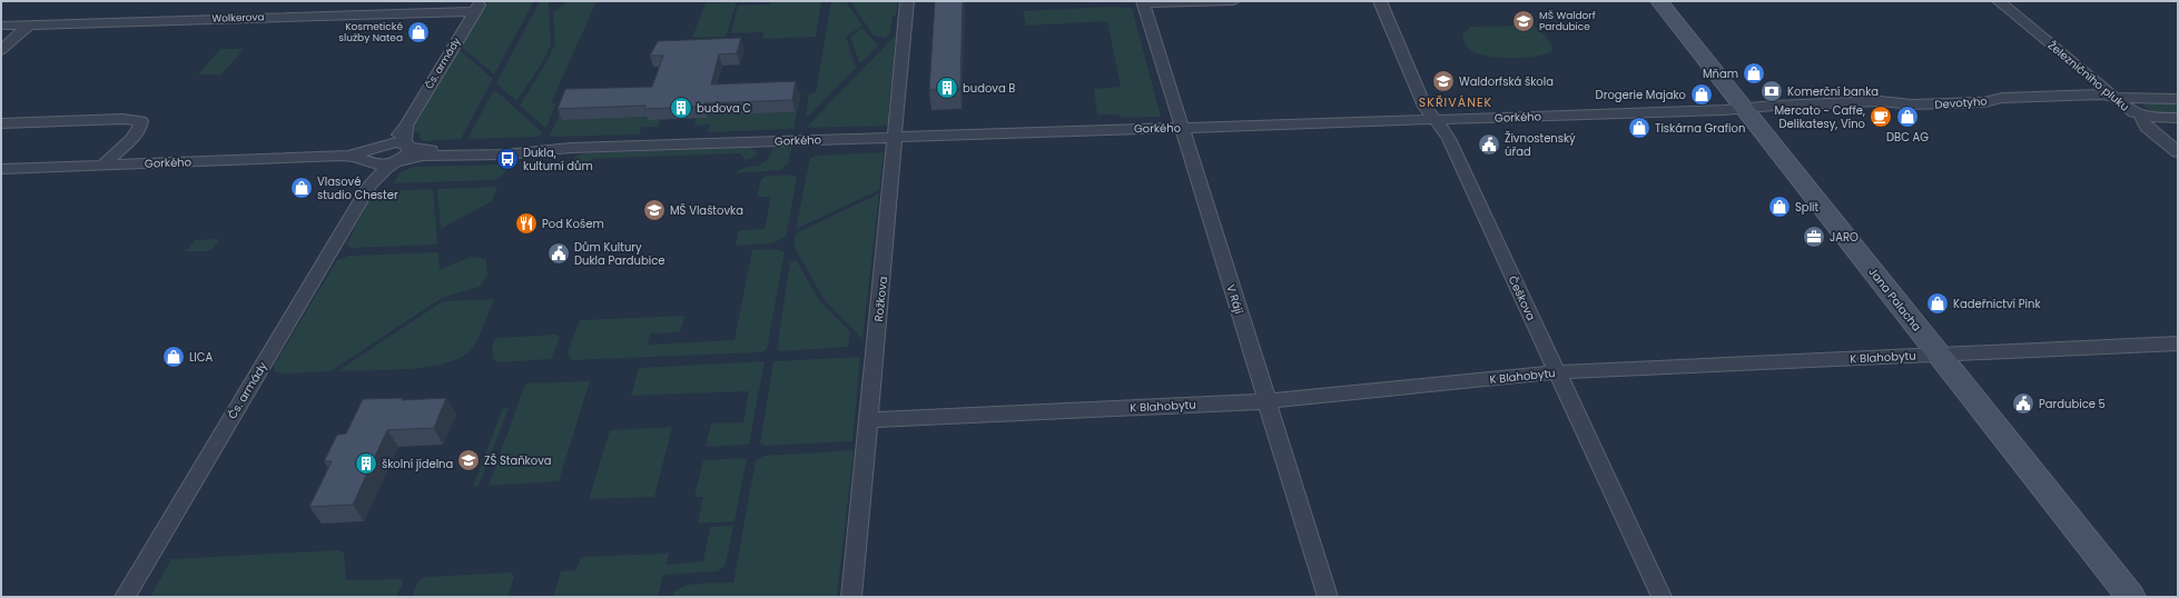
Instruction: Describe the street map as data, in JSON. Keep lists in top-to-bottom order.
{
  "streets": {
    "main road": ["Jana Palacha"],
    "street": [
      "Wolkerova",
      "Čs. armády",
      "Železničního pluku",
      "Devotyho",
      "Gorkého",
      "Češkova",
      "Rožkova",
      "V Ráji",
      "K Blahobytu"
    ]
  },
  "crossings": [
    ["Wolkerova", "Čs. armády"],
    ["Čs. armády", "Gorkého"],
    ["Železničního pluku", "Devotyho"],
    ["Devotyho", "Gorkého"],
    ["Devotyho", "Jana Palacha"],
    ["Gorkého", "Češkova"],
    ["Gorkého", "Rožkova"],
    ["Gorkého", "V Ráji"],
    ["Gorkého", "Jana Palacha"],
    ["Češkova", "K Blahobytu"],
    ["Rožkova", "K Blahobytu"],
    ["V Ráji", "K Blahobytu"],
    ["Jana Palacha", "K Blahobytu"]
  ],
  "districts": ["SKŘIVÁNEK"],
  "places": {
    "school or university": [
      "MŠ Waldorf Pardubice",
      "Waldorfská škola",
      "MŠ Vlaštovka",
      "ZŠ Staňkova"
    ],
    "shop": [
      "Kosmetické služby Natea",
      "Mňam",
      "Drogerie Majako",
      "DBC AG",
      "Tiskárna Grafion",
      "Vlasové studio Chester",
      "Split",
      "Kadeřnictví Pink",
      "LICA"
    ],
    "building": ["budova B", "budova C", "školní jídelna"],
    "bank": ["Komerční banka"],
    "cafe": ["Mercato - Caffe, Delikatesy, Víno"],
    "public building": ["Živnostenský úřad", "Dům Kultury Dukla Pardubice", "Pardubice 5"],
    "bus stop": ["Dukla, kulturní dům"],
    "restaurant": ["Pod Košem"],
    "office": ["JARO"]
  }
}
